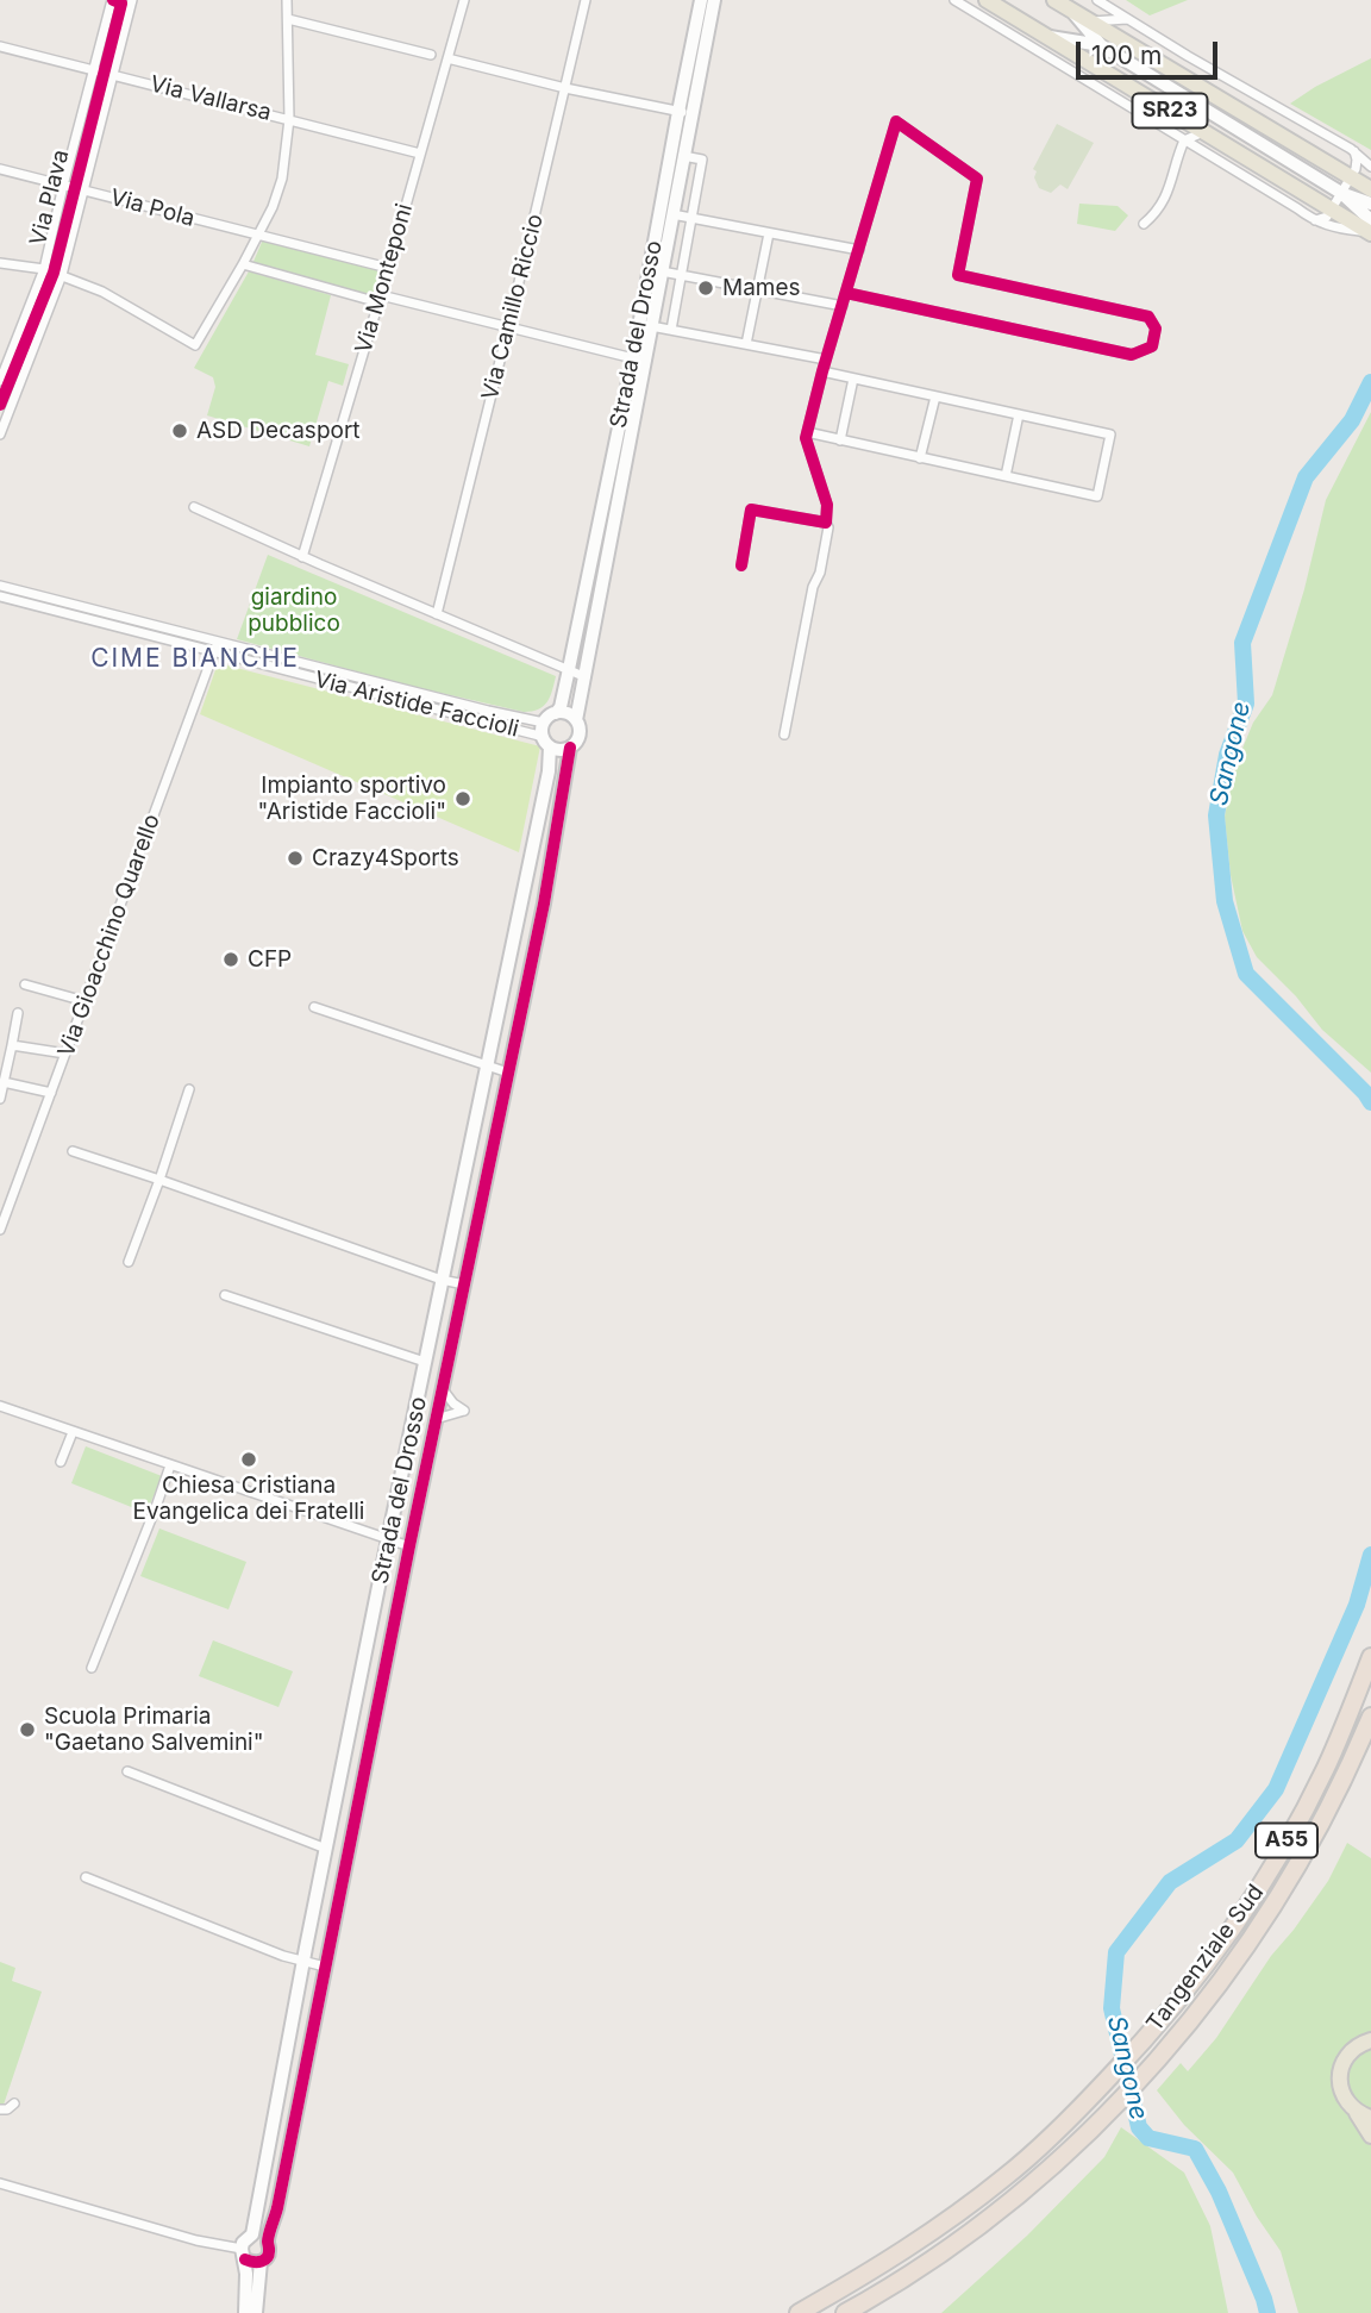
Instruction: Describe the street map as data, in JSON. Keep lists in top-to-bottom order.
{
  "streets": {
    "highway": ["A55", "Tangenziale Sud"],
    "main road": ["SR23"],
    "street": [
      "Via Vallarsa",
      "Via Plava",
      "Via Pola",
      "Via Monteponi",
      "Via Camillo Riccio",
      "Strada del Drosso",
      "Via Aristide Faccioli",
      "Via Gioacchino Quarello"
    ]
  },
  "crossings": [
    ["Via Vallarsa", "Via Plava"],
    ["Via Vallarsa", "Via Monteponi"],
    ["Via Plava", "Via Pola"],
    ["Via Pola", "Via Monteponi"],
    ["Strada del Drosso", "Via Aristide Faccioli"],
    ["Via Aristide Faccioli", "Via Gioacchino Quarello"]
  ],
  "districts": ["CIME BIANCHE"],
  "water": ["Sangone"],
  "parks": ["giardino pubblico"],
  "places": [
    "Mames",
    "ASD Decasport",
    "Impianto sportivo \"Aristide Faccioli\"",
    "Crazy4Sports",
    "CFP",
    "Chiesa Cristiana Evangelica dei Fratelli",
    "Scuola Primaria \"Gaetano Salvemini\""
  ],
  "scale_bar": "100 m"
}
